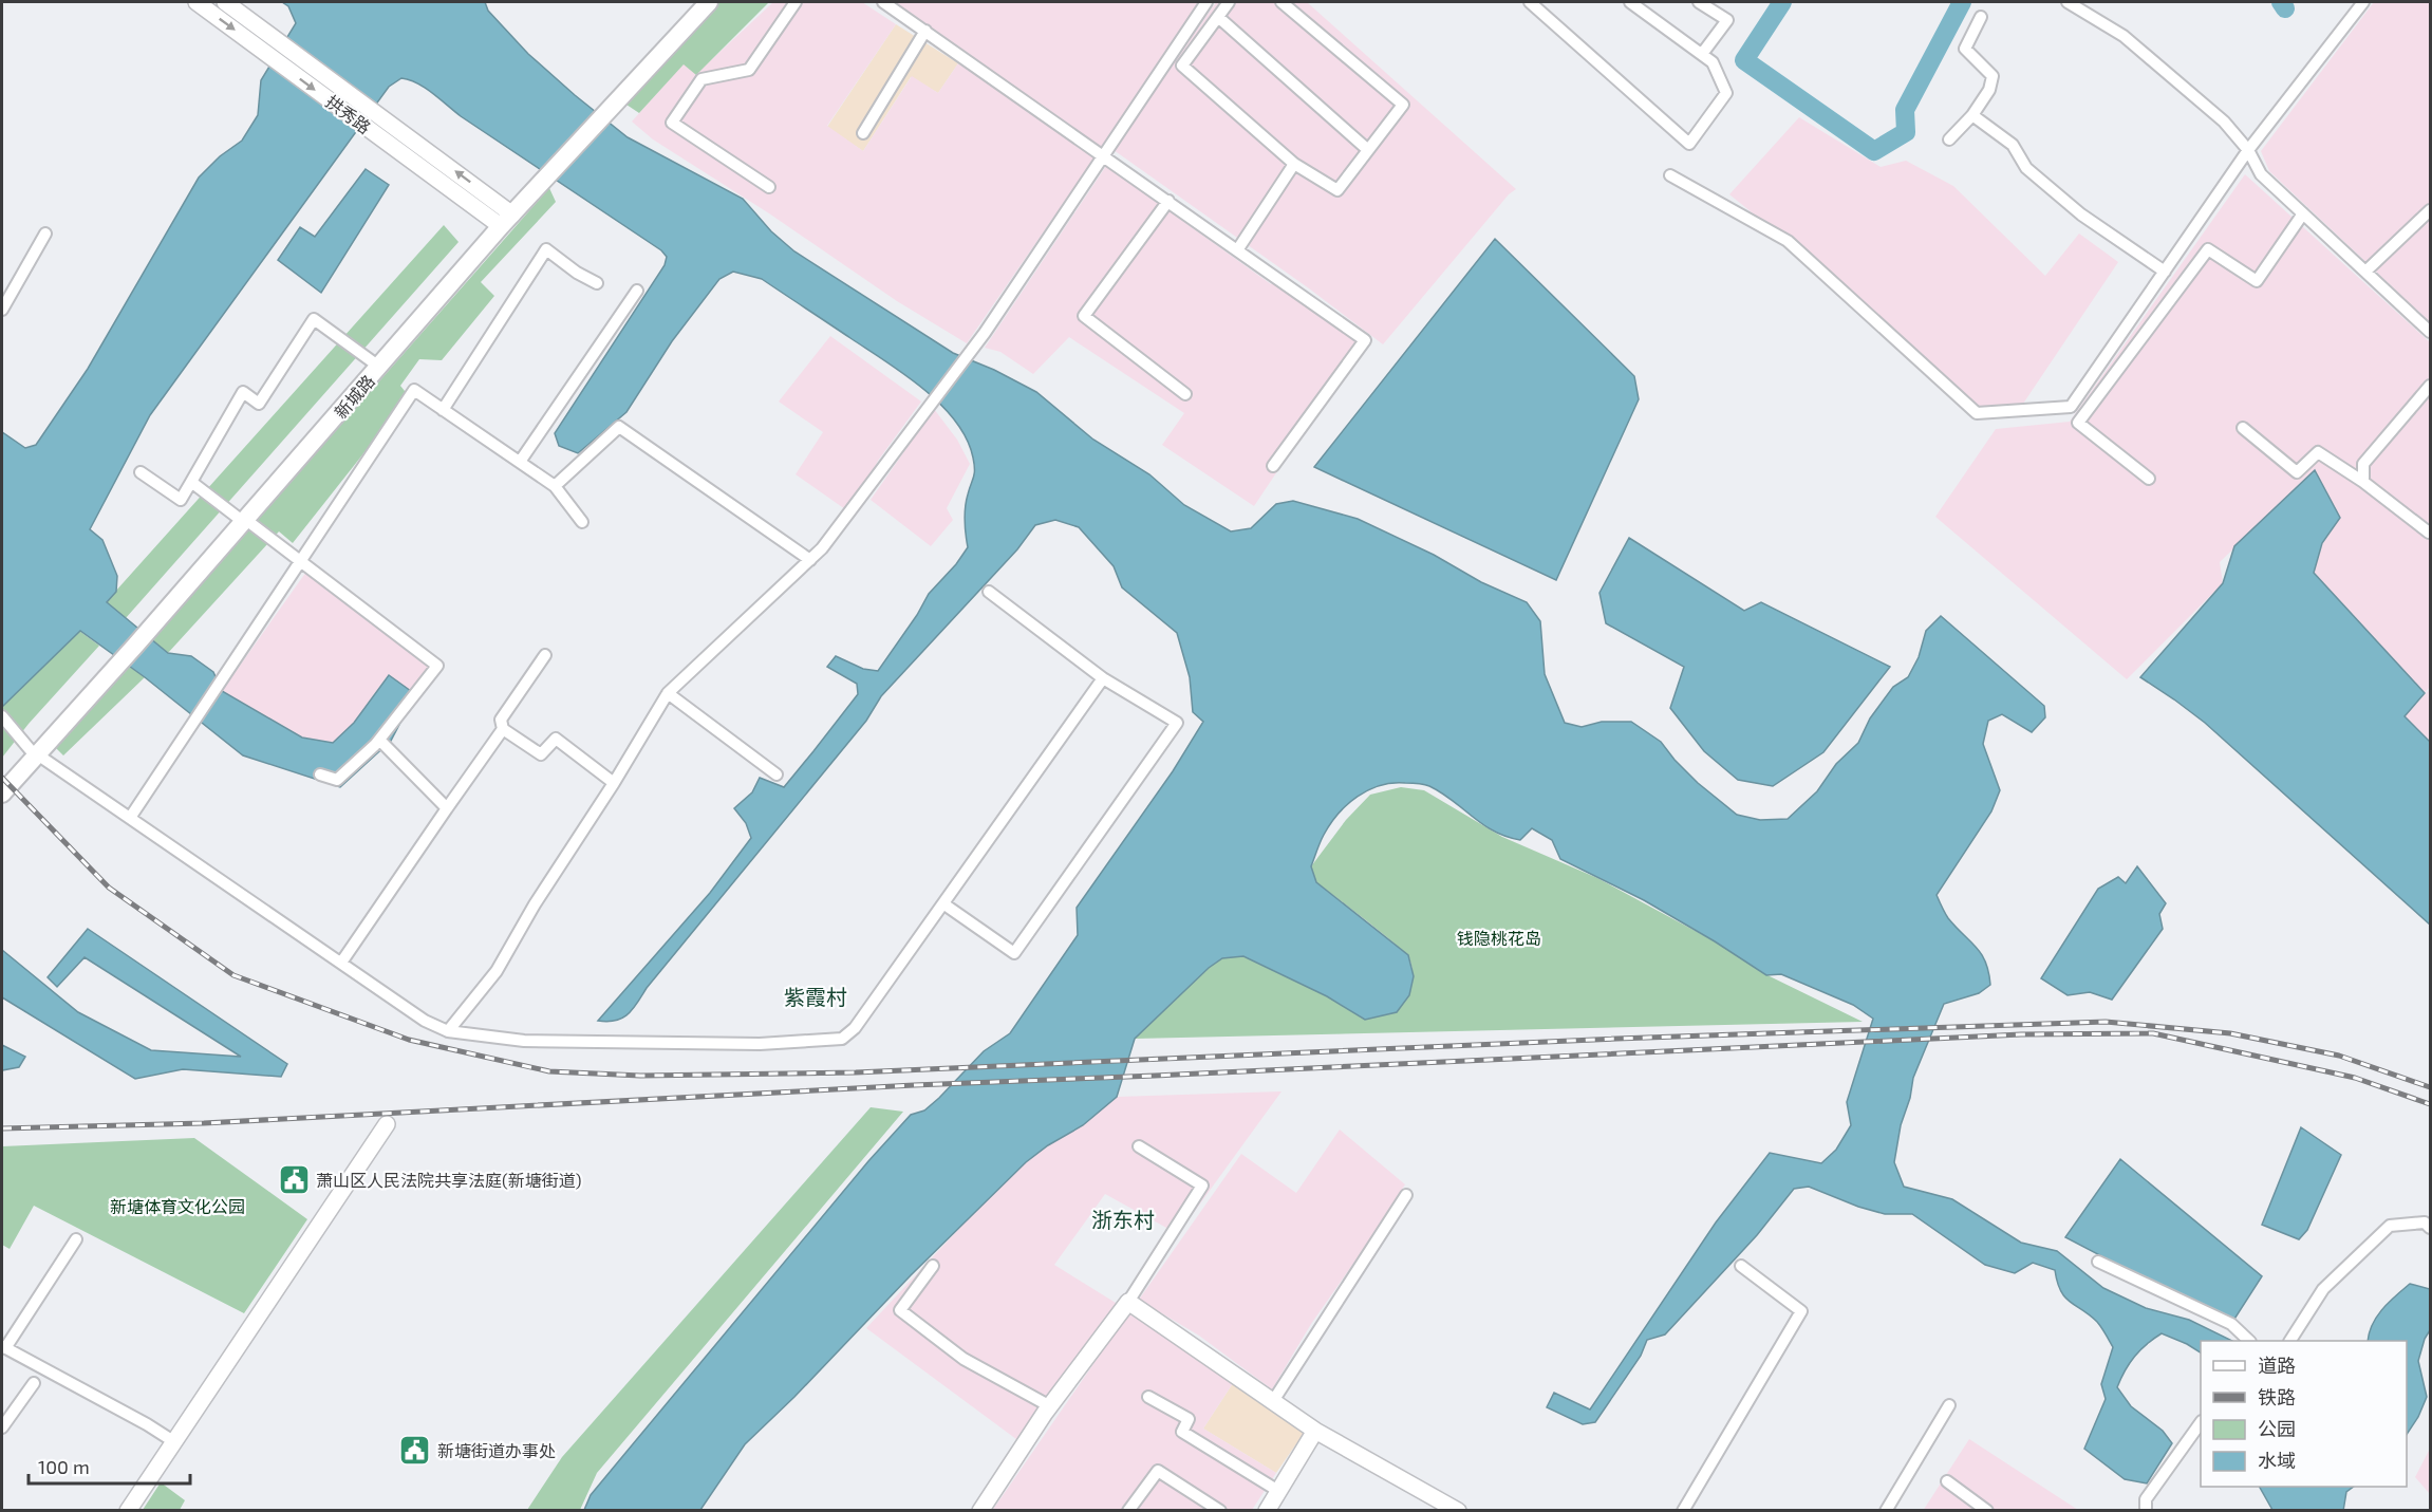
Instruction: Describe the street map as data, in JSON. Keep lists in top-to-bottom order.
{
  "streets": {
    "main road": ["新城路"],
    "street": ["拱秀路"]
  },
  "crossings": [
    ["拱秀路", "新城路"]
  ],
  "districts": ["紫霞村", "浙东村"],
  "parks": ["钱隐桃花岛", "新塘体育文化公园"],
  "places": {
    "public building": ["萧山区人民法院共享法庭(新塘街道)", "新塘街道办事处"]
  },
  "legend": [
    "道路",
    "铁路",
    "公园",
    "水域"
  ],
  "scale_bar": "100 m"
}
